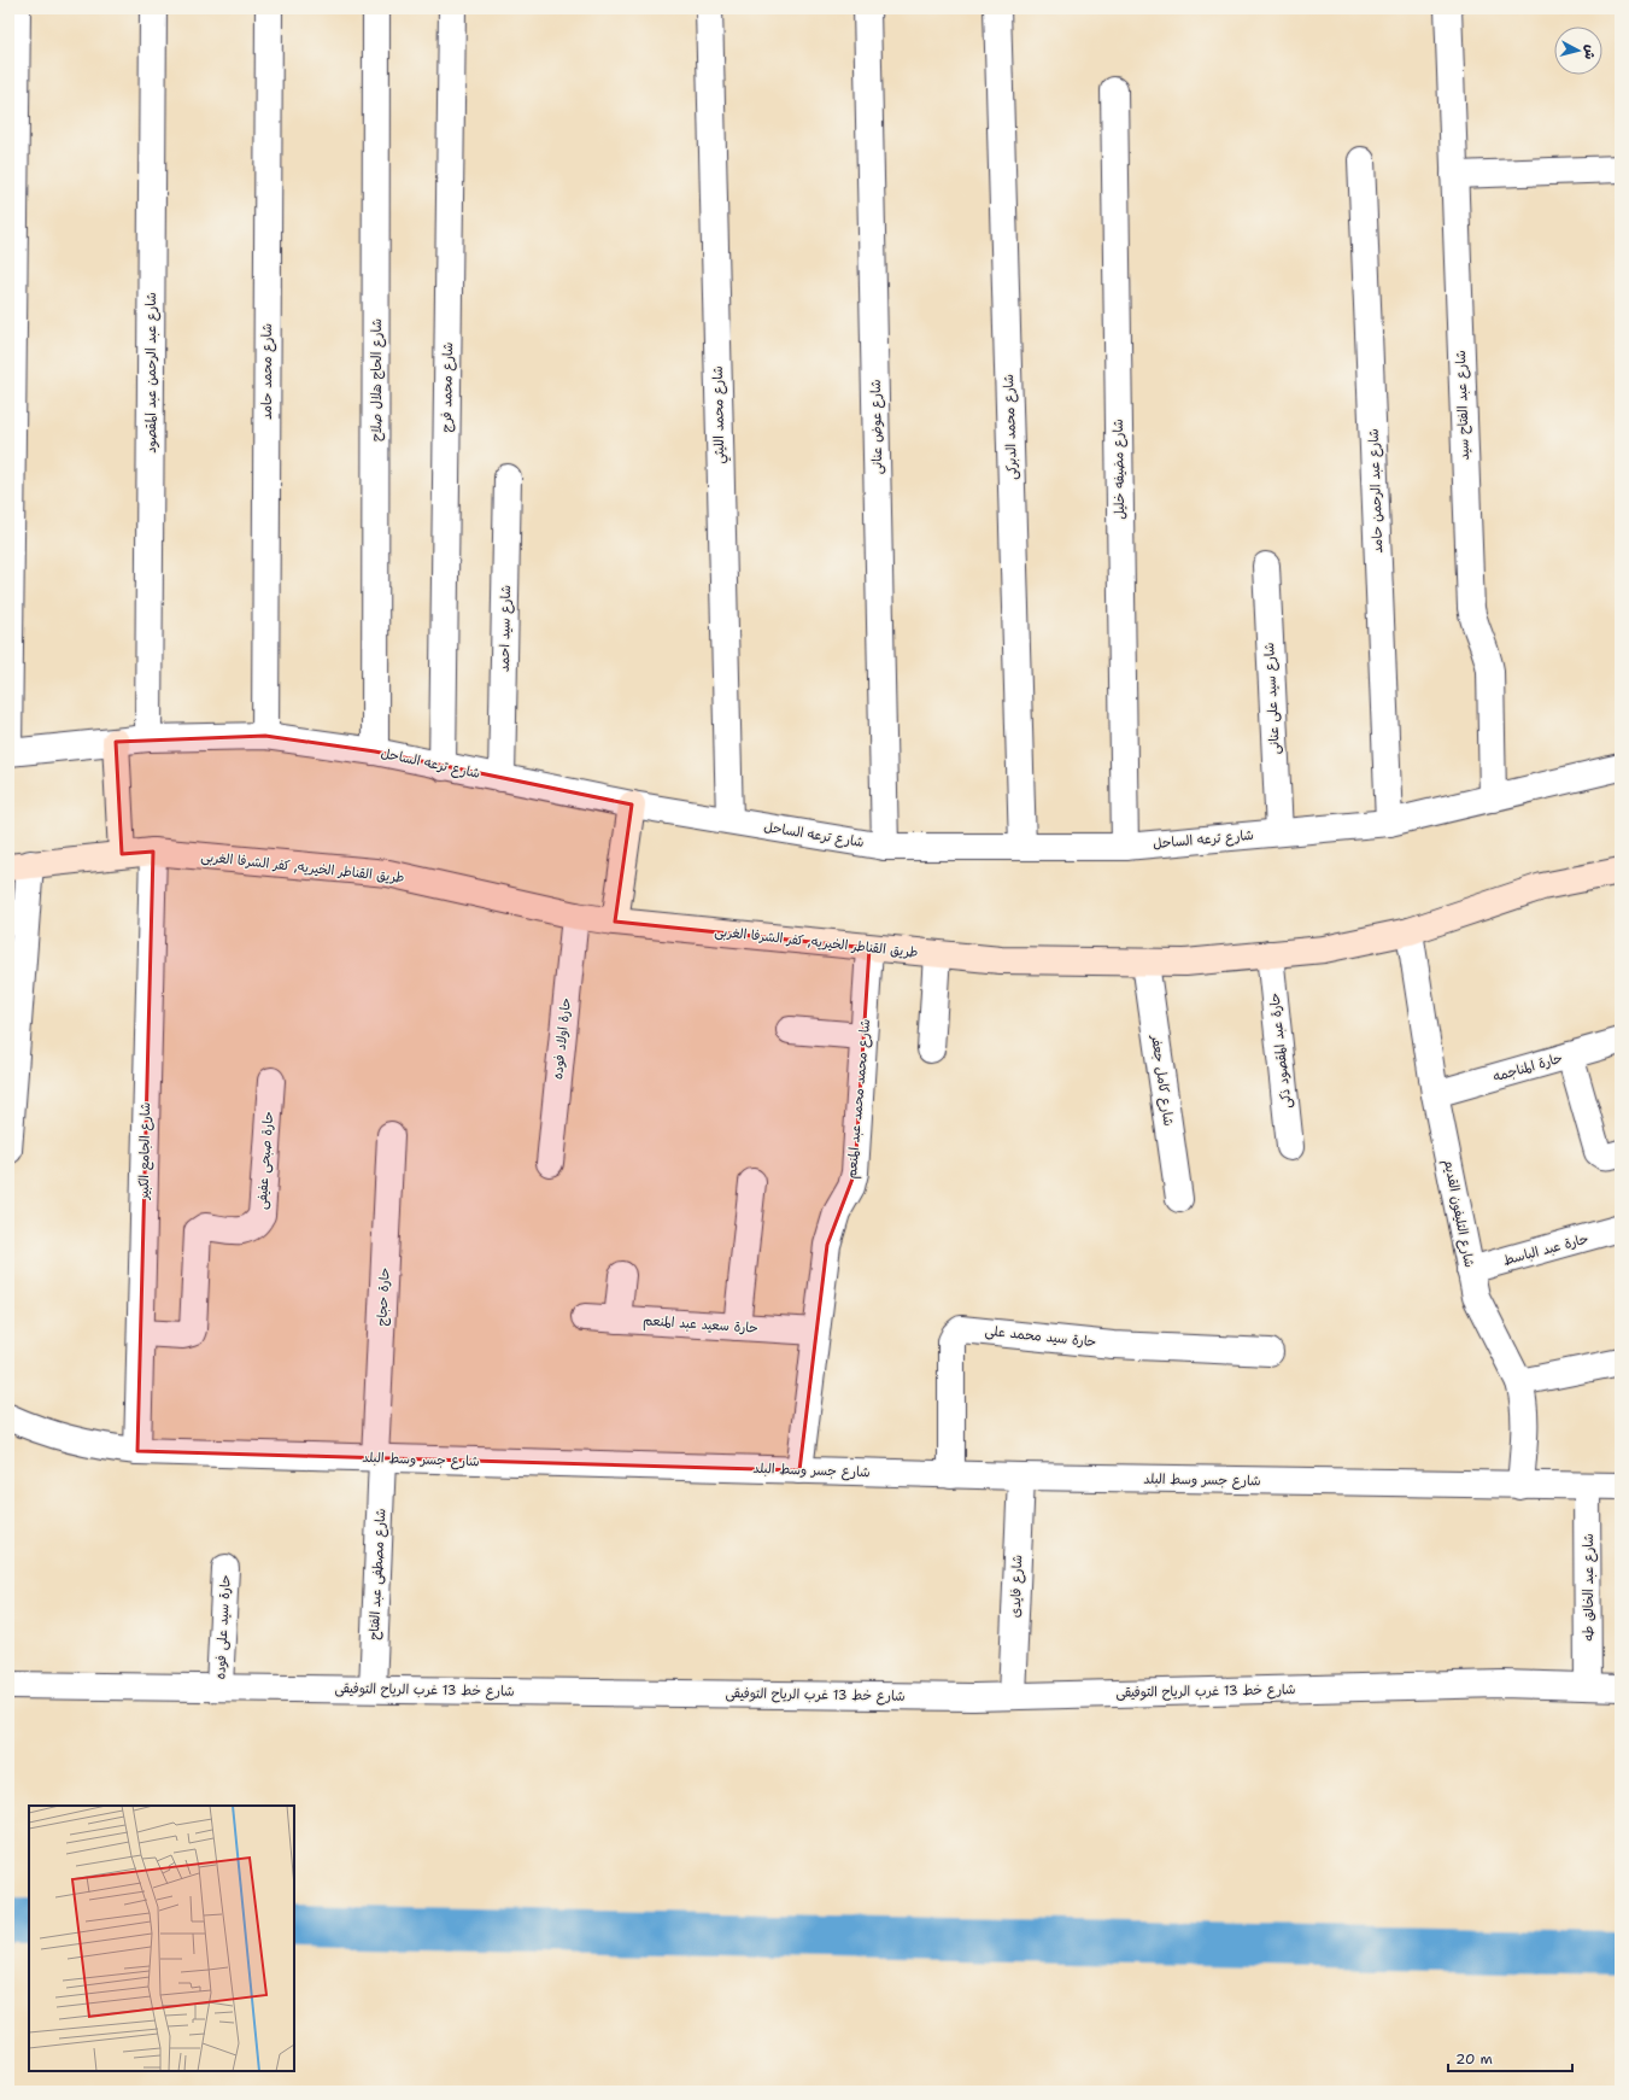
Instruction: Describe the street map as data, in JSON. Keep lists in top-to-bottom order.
{
  "streets": {
    "street": [
      "شارع محمد حامد",
      "شارع عبد الرحمن عبد المقصود",
      "شارع الحاج هلال صلاح",
      "شارع محمد فرج",
      "شارع عبد الفتاح سيد",
      "شارع محمد الليثي",
      "شارع عوض عنانى",
      "شارع محمد الدبركى",
      "شارع مضيفه خليل",
      "شارع عبد الرحمن حامد",
      "شارع سيد احمد",
      "شارع سيد على عنانى",
      "شارع ترعه الساحل",
      "طريق القناطر الخيريه, كفر الشرفا الغربى",
      "حارة اولاد فوده",
      "حارة عبد المقصود ذكى",
      "حارة المناجمه",
      "شارع كامل جعفر",
      "شارع محمد محمد عبد المنعم",
      "شارع الجامع الكبير",
      "حارة صبحى عفيفى",
      "شارع التليفون القديم",
      "حارة عبد الباسط",
      "حارة حجاج",
      "حارة سعيد عبد المنعم",
      "حارة سيد محمد على",
      "شارع جسر وسط البلد",
      "شارع مصطفى عبد الفتاح",
      "شارع فايدى",
      "شارع عبد الخالق طه",
      "حارة سيد على فوده",
      "شارع خط 13 غرب الرياح التوفيقى"
    ]
  },
  "crossings": [
    ["شارع محمد حامد", "شارع ترعه الساحل"],
    ["شارع عبد الرحمن عبد المقصود", "شارع ترعه الساحل"],
    ["شارع الحاج هلال صلاح", "شارع ترعه الساحل"],
    ["شارع محمد فرج", "شارع ترعه الساحل"],
    ["شارع عبد الفتاح سيد", "شارع ترعه الساحل"],
    ["شارع محمد الليثي", "شارع ترعه الساحل"],
    ["شارع عوض عنانى", "شارع ترعه الساحل"],
    ["شارع محمد الدبركى", "شارع ترعه الساحل"],
    ["شارع مضيفه خليل", "شارع ترعه الساحل"],
    ["شارع عبد الرحمن حامد", "شارع ترعه الساحل"],
    ["شارع سيد احمد", "شارع ترعه الساحل"],
    ["شارع سيد على عنانى", "شارع ترعه الساحل"],
    ["طريق القناطر الخيريه, كفر الشرفا الغربى", "حارة اولاد فوده"],
    ["طريق القناطر الخيريه, كفر الشرفا الغربى", "حارة عبد المقصود ذكى"],
    ["طريق القناطر الخيريه, كفر الشرفا الغربى", "شارع كامل جعفر"],
    ["طريق القناطر الخيريه, كفر الشرفا الغربى", "شارع محمد محمد عبد المنعم"],
    ["طريق القناطر الخيريه, كفر الشرفا الغربى", "شارع الجامع الكبير"],
    ["طريق القناطر الخيريه, كفر الشرفا الغربى", "شارع التليفون القديم"],
    ["حارة المناجمه", "شارع التليفون القديم"],
    ["شارع محمد محمد عبد المنعم", "حارة سعيد عبد المنعم"],
    ["شارع محمد محمد عبد المنعم", "شارع جسر وسط البلد"],
    ["شارع الجامع الكبير", "حارة صبحى عفيفى"],
    ["شارع الجامع الكبير", "شارع جسر وسط البلد"],
    ["شارع التليفون القديم", "حارة عبد الباسط"],
    ["شارع التليفون القديم", "شارع جسر وسط البلد"],
    ["حارة حجاج", "شارع جسر وسط البلد"],
    ["حارة حجاج", "شارع مصطفى عبد الفتاح"],
    ["حارة سيد محمد على", "شارع جسر وسط البلد"],
    ["شارع جسر وسط البلد", "شارع مصطفى عبد الفتاح"],
    ["شارع جسر وسط البلد", "شارع فايدى"],
    ["شارع جسر وسط البلد", "شارع عبد الخالق طه"],
    ["شارع مصطفى عبد الفتاح", "شارع خط 13 غرب الرياح التوفيقى"],
    ["شارع فايدى", "شارع خط 13 غرب الرياح التوفيقى"],
    ["شارع عبد الخالق طه", "شارع خط 13 غرب الرياح التوفيقى"],
    ["حارة سيد على فوده", "شارع خط 13 غرب الرياح التوفيقى"]
  ],
  "scale_bar": "20 m",
  "north": "right"
}
